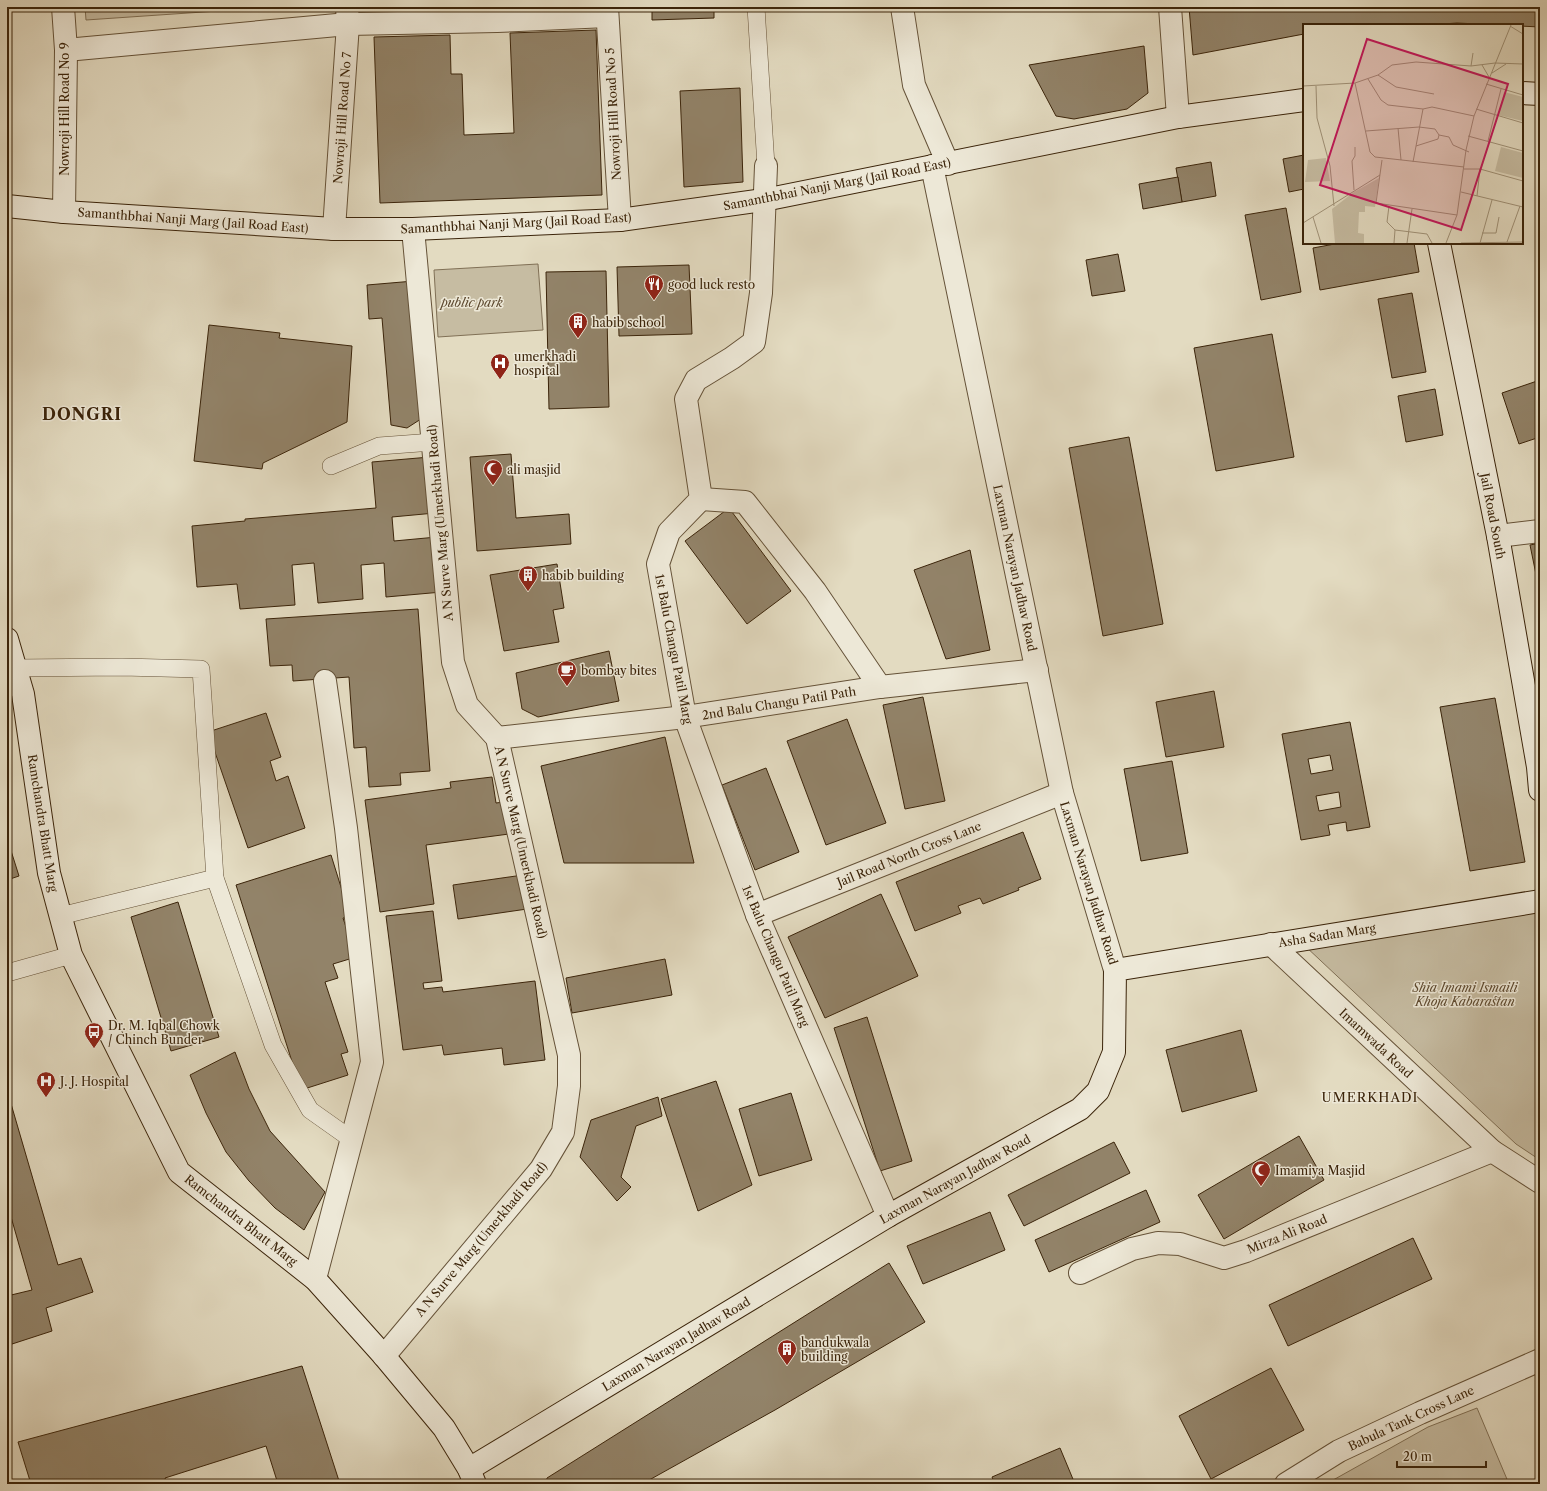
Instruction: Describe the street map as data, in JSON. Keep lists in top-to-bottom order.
{
  "streets": {
    "street": [
      "Nowroji Hill Road No 9",
      "Nowroji Hill Road No 5",
      "Nowroji Hill Road No 7",
      "Samanthbhai Nanji Marg (Jail Road East)",
      "Jail Road South",
      "A N Surve Marg (Umerkhadi Road)",
      "Laxman Narayan Jadhav Road",
      "1st Balu Changu Patil Marg",
      "2nd Balu Changu Patil Path",
      "Ramchandra Bhatt Marg",
      "Jail Road North Cross Lane",
      "Asha Sadan Marg",
      "Imamwada Road",
      "Mirza Ali Road",
      "Babula Tank Cross Lane"
    ]
  },
  "crossings": [
    ["Nowroji Hill Road No 9", "Samanthbhai Nanji Marg (Jail Road East)"],
    ["Nowroji Hill Road No 5", "Samanthbhai Nanji Marg (Jail Road East)"],
    ["Nowroji Hill Road No 7", "Samanthbhai Nanji Marg (Jail Road East)"],
    ["Samanthbhai Nanji Marg (Jail Road East)", "A N Surve Marg (Umerkhadi Road)"],
    ["Samanthbhai Nanji Marg (Jail Road East)", "Laxman Narayan Jadhav Road"],
    ["A N Surve Marg (Umerkhadi Road)", "2nd Balu Changu Patil Path"],
    ["A N Surve Marg (Umerkhadi Road)", "Ramchandra Bhatt Marg"],
    ["Laxman Narayan Jadhav Road", "1st Balu Changu Patil Marg"],
    ["Laxman Narayan Jadhav Road", "2nd Balu Changu Patil Path"],
    ["Laxman Narayan Jadhav Road", "Ramchandra Bhatt Marg"],
    ["Laxman Narayan Jadhav Road", "Jail Road North Cross Lane"],
    ["Laxman Narayan Jadhav Road", "Asha Sadan Marg"],
    ["1st Balu Changu Patil Marg", "2nd Balu Changu Patil Path"],
    ["1st Balu Changu Patil Marg", "Jail Road North Cross Lane"],
    ["Asha Sadan Marg", "Imamwada Road"],
    ["Imamwada Road", "Mirza Ali Road"]
  ],
  "districts": ["DONGRI", "UMERKHADI"],
  "parks": ["public park", "Shia Imami Ismaili Khoja Kabarastan"],
  "places": {
    "restaurant": ["good luck resto"],
    "building": ["habib school", "habib building", "bandukwala building"],
    "hospital": ["umerkhadi hospital", "J. J. Hospital"],
    "mosque": ["ali masjid", "Imamiya Masjid"],
    "cafe": ["bombay bites"],
    "bus stop": ["Dr. M. Iqbal Chowk / Chinch Bunder"]
  },
  "scale_bar": "20 m"
}
